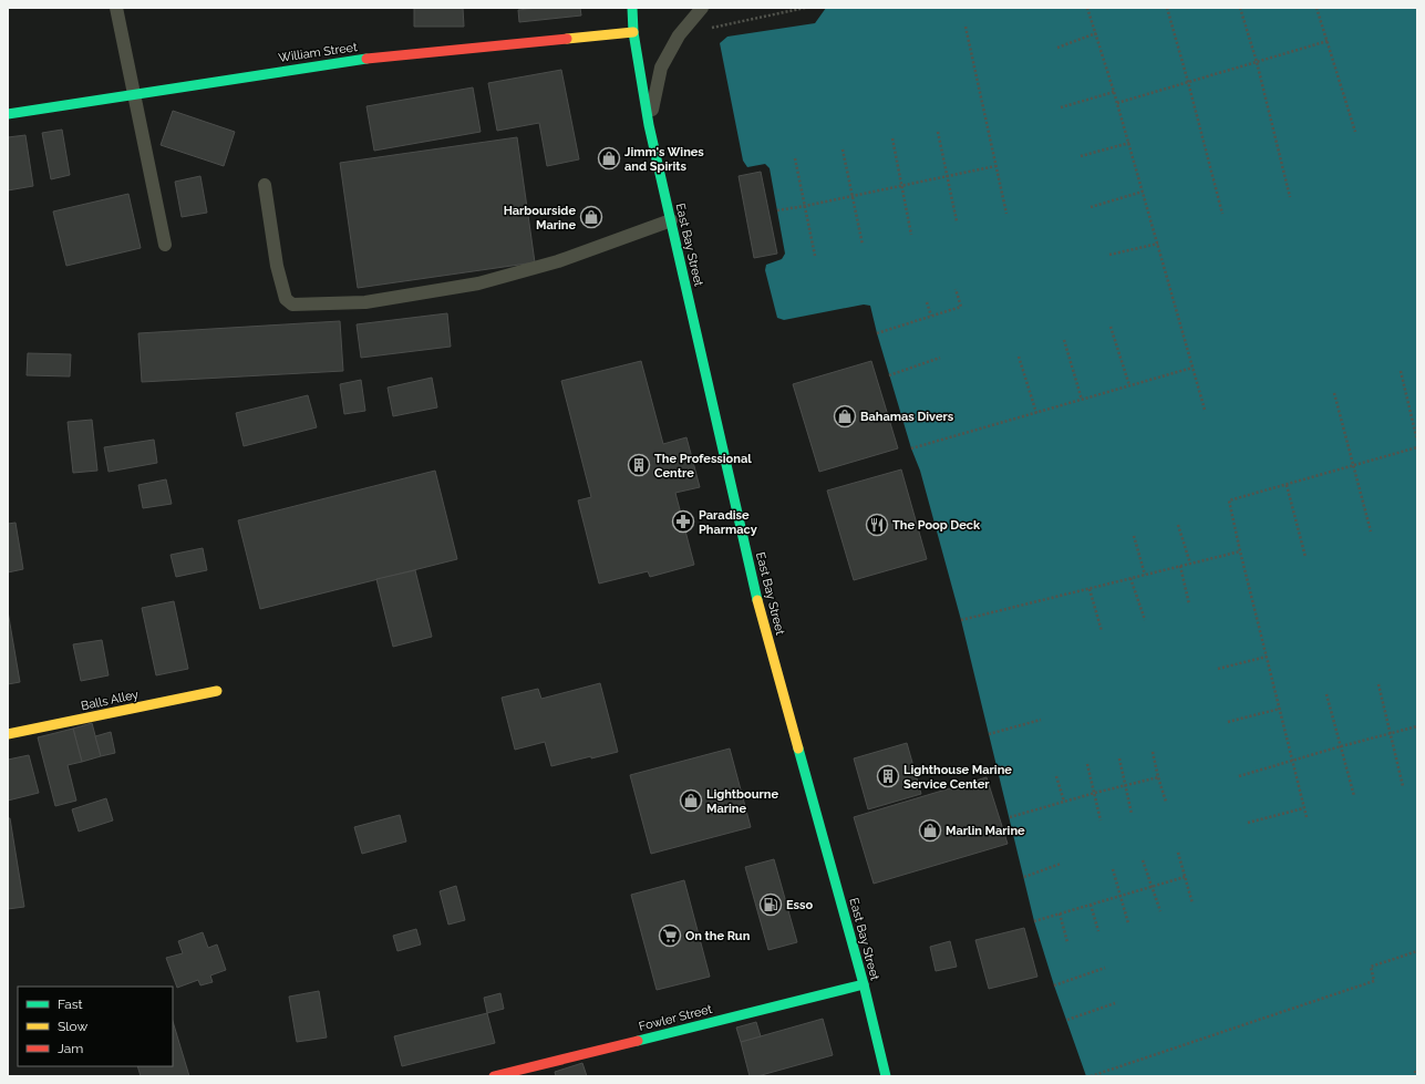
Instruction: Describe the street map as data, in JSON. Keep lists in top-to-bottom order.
{
  "streets": {
    "main road": [
      "William Street",
      "East Bay Street",
      "Balls Alley",
      "Fowler Street"
    ]
  },
  "crossings": [
    ["William Street", "East Bay Street"],
    ["East Bay Street", "Fowler Street"]
  ],
  "places": {
    "shop": [
      "Jimm's Wines and Spirits",
      "Harbourside Marine",
      "Bahamas Divers",
      "Lightbourne Marine",
      "Marlin Marine"
    ],
    "building": ["The Professional Centre", "Lighthouse Marine Service Center"],
    "pharmacy": ["Paradise Pharmacy"],
    "restaurant": ["The Poop Deck"],
    "fuel station": ["Esso"],
    "supermarket": ["On the Run"]
  },
  "legend": ["Fast", "Slow", "Jam"]
}
